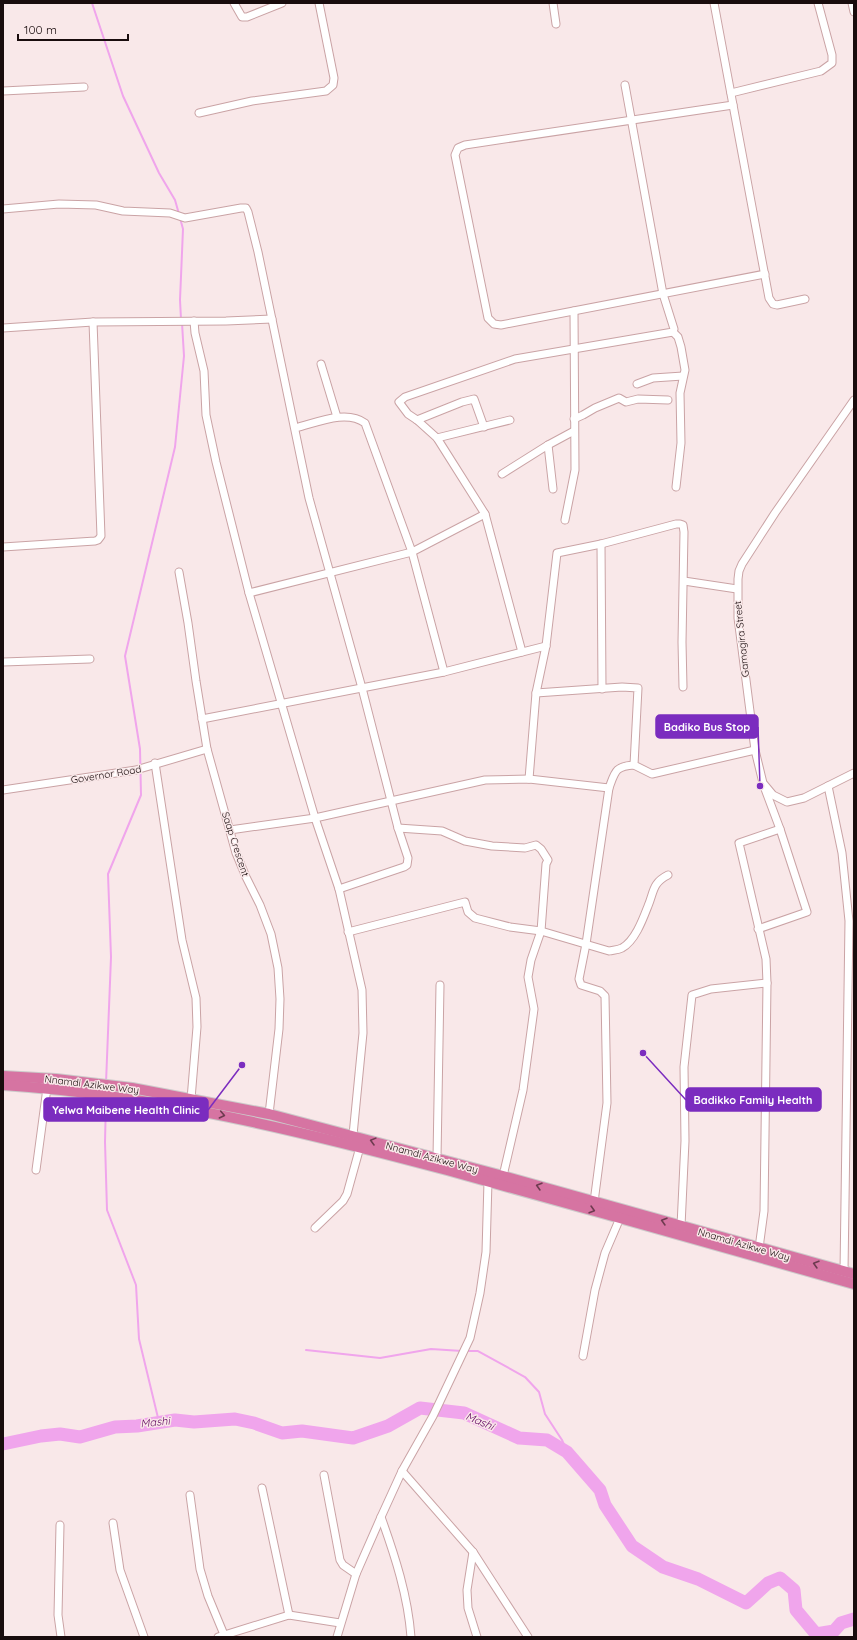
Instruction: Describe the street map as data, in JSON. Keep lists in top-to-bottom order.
{
  "streets": {
    "highway": ["Nnamdi Azikwe Way"],
    "street": ["Gamagira Street", "Governor Road", "Saap Crescent"]
  },
  "crossings": [
    ["Governor Road", "Saap Crescent"],
    ["Saap Crescent", "Nnamdi Azikwe Way"]
  ],
  "water": ["Mashi"],
  "places": ["Badiko Bus Stop", "Badikko Family Health", "Yelwa Maibene Health Clinic"],
  "scale_bar": "100 m"
}
